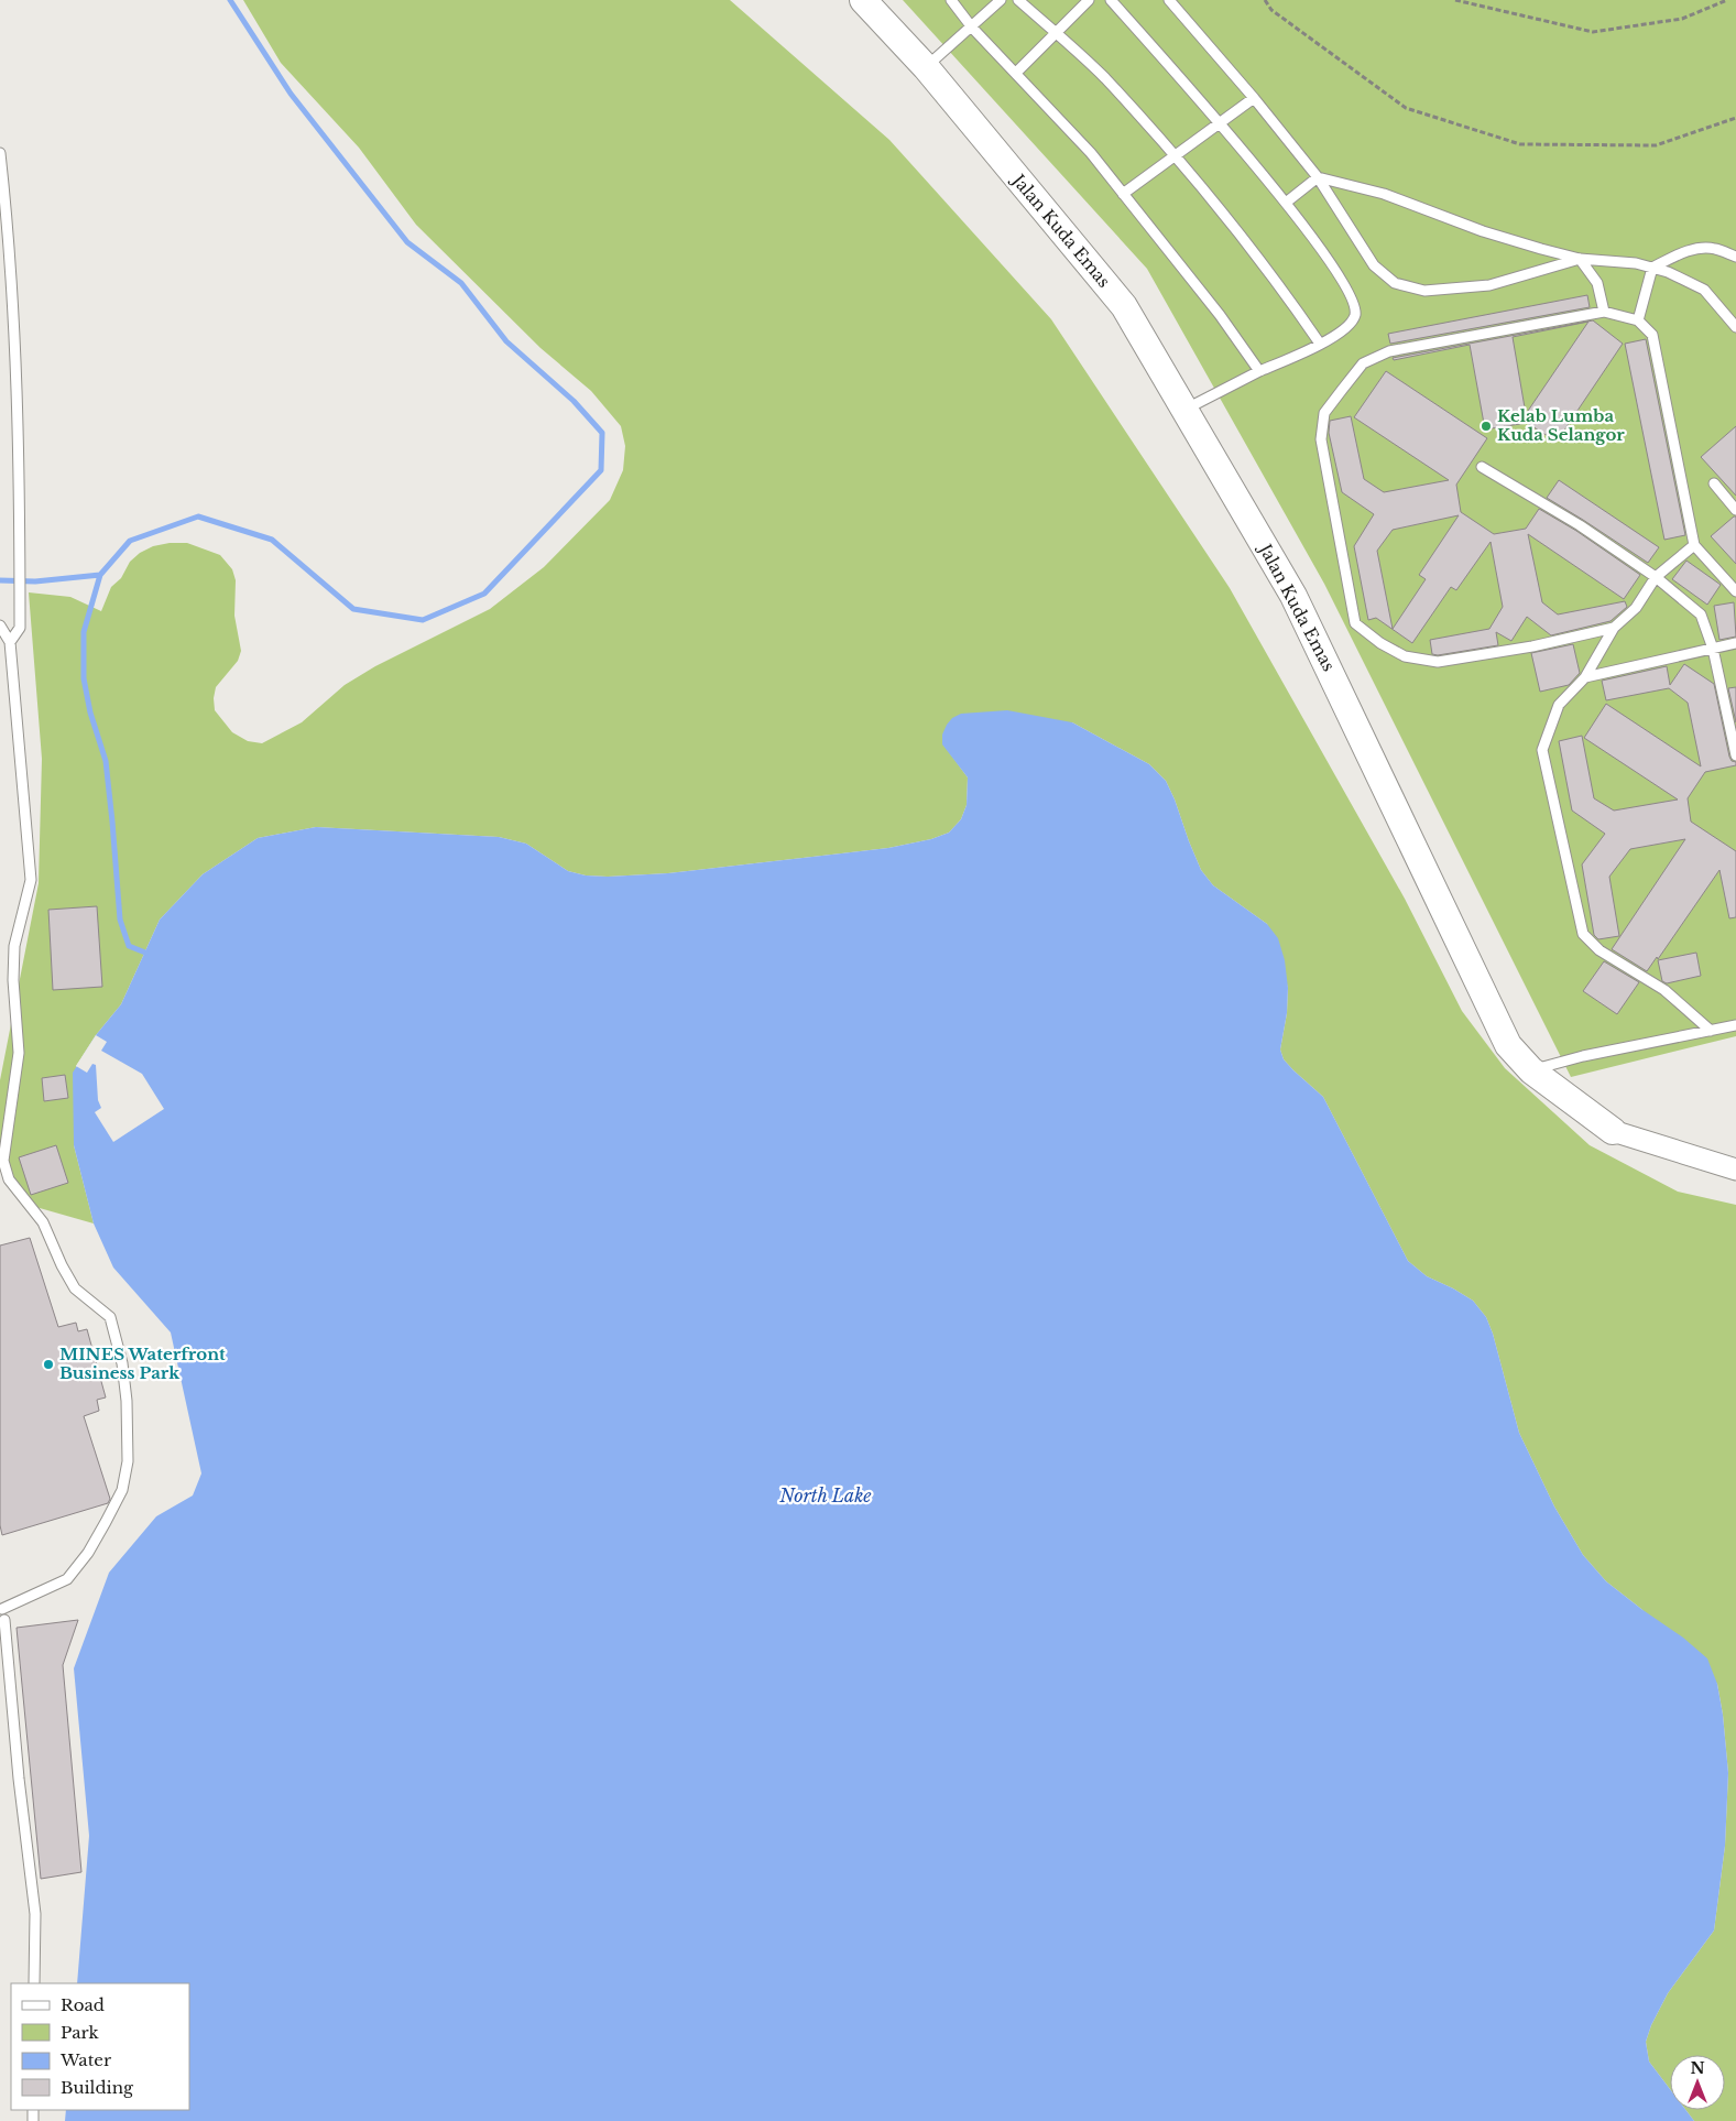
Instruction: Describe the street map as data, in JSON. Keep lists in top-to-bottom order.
{
  "streets": {
    "street": ["Jalan Kuda Emas"]
  },
  "water": ["North Lake"],
  "places": ["Kelab Lumba Kuda Selangor", "MINES Waterfront Business Park"],
  "legend": [
    "Road",
    "Park",
    "Water",
    "Building"
  ],
  "north": "top"
}
